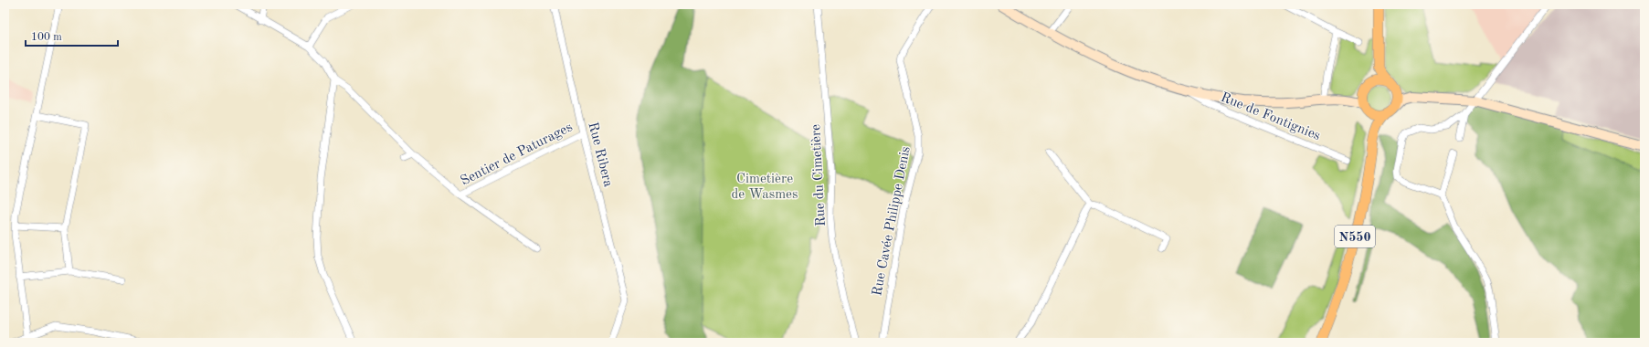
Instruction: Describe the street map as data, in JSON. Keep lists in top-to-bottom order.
{
  "streets": {
    "main road": ["N550"],
    "street": [
      "Rue de Fontignies",
      "Sentier de Paturages",
      "Rue Ribera",
      "Rue du Cimetière",
      "Rue Cavée Philippe Denis"
    ]
  },
  "crossings": [
    ["Sentier de Paturages", "Rue Ribera"]
  ],
  "parks": ["Cimetière de Wasmes"],
  "scale_bar": "100 m"
}
